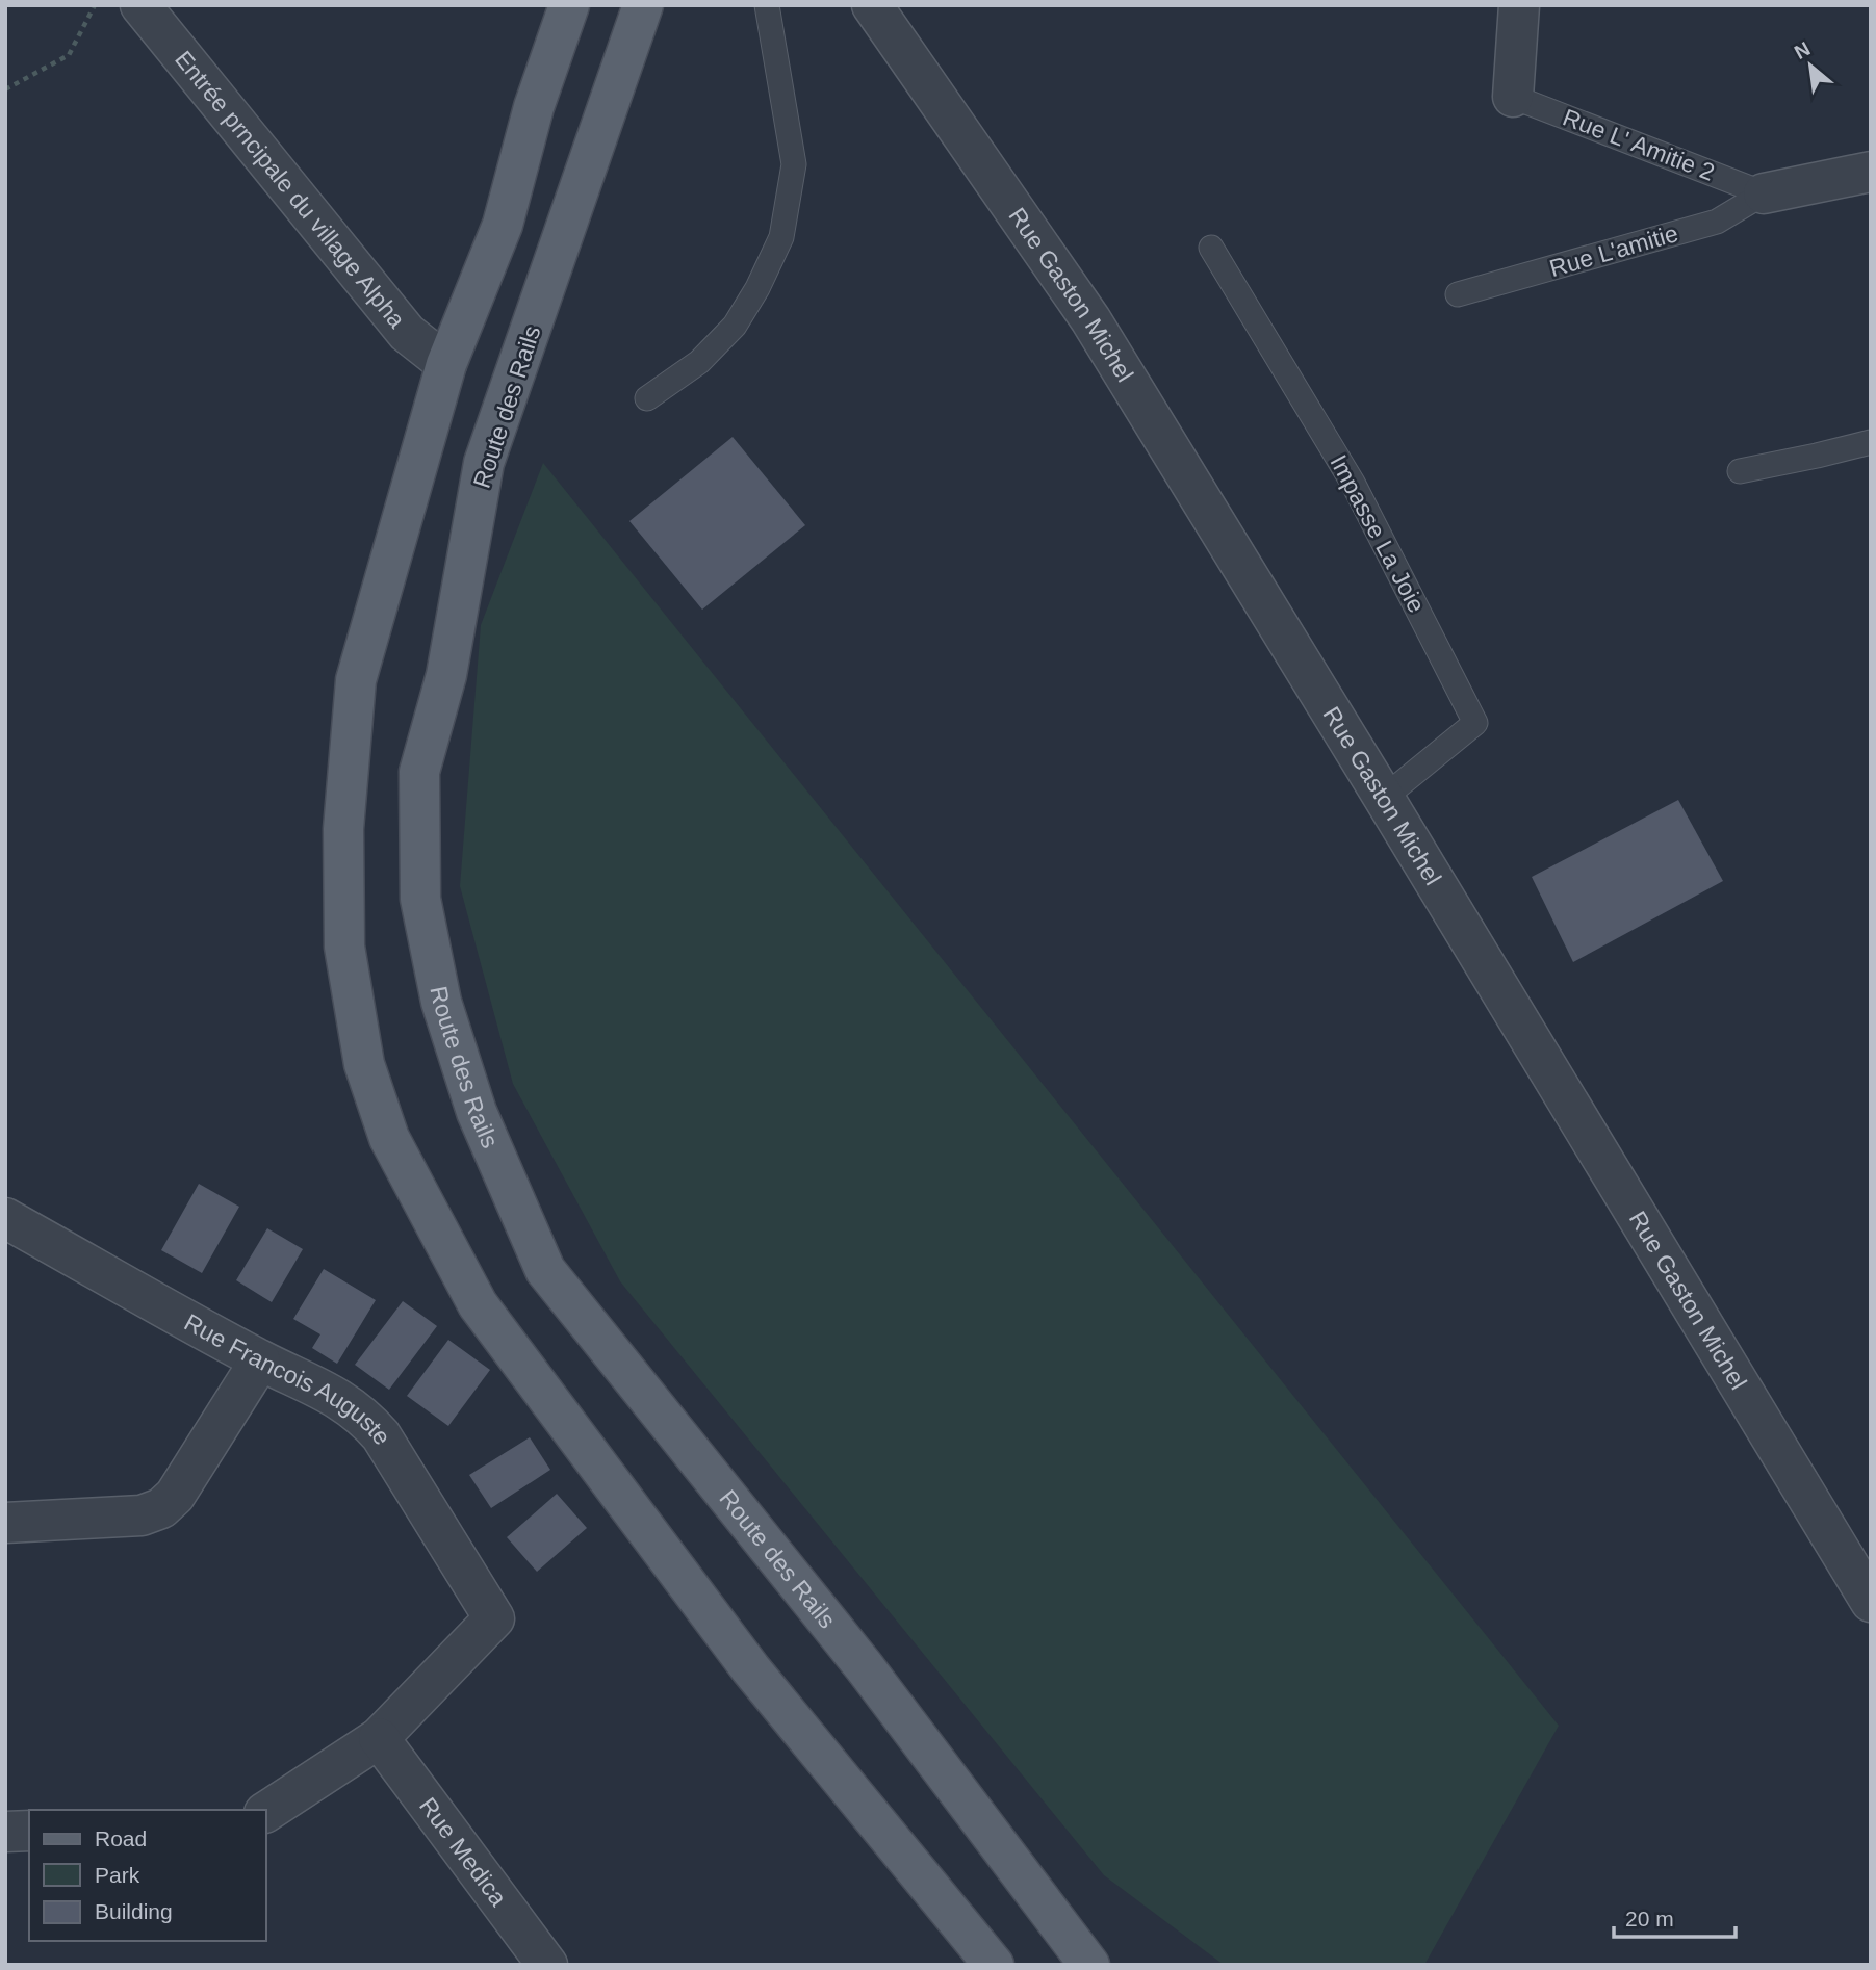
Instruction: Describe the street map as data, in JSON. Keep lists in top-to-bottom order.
{
  "streets": {
    "main road": ["Route des Rails"],
    "street": [
      "Entrée prncipale du village Alpha",
      "Rue Gaston Michel",
      "Rue Francois Auguste",
      "Rue Medica"
    ],
    "lane": ["Rue L' Amitie 2", "Rue L'amitie", "Impasse La Joie"]
  },
  "crossings": [
    ["Rue L' Amitie 2", "Rue L'amitie"],
    ["Rue Gaston Michel", "Impasse La Joie"],
    ["Rue Francois Auguste", "Rue Medica"]
  ],
  "legend": ["Road", "Park", "Building"],
  "scale_bar": "20 m",
  "north": "top left"
}
